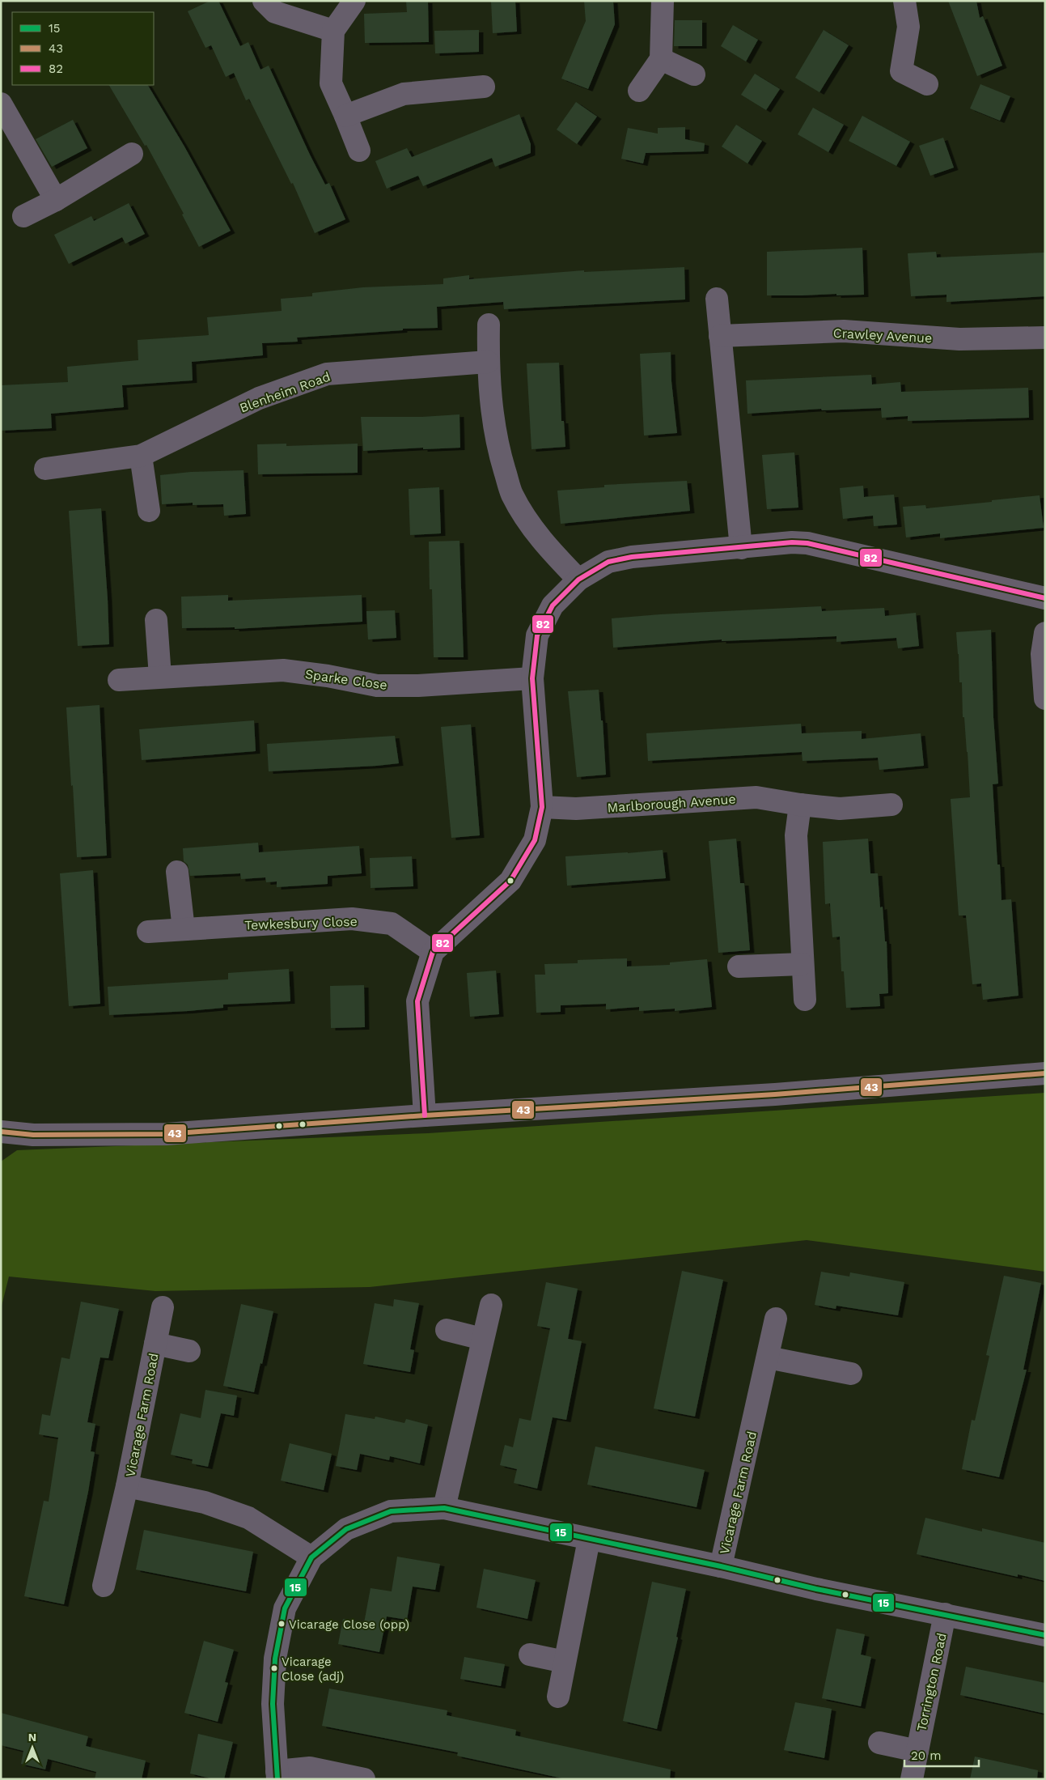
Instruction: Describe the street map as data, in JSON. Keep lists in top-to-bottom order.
{
  "streets": {
    "street": [
      "Crawley Avenue",
      "Blenheim Road",
      "Sparke Close",
      "Marlborough Avenue",
      "Tewkesbury Close",
      "Vicarage Farm Road",
      "Torrington Road"
    ]
  },
  "crossings": [
    ["Vicarage Farm Road", "Torrington Road"]
  ],
  "places": ["Vicarage Close (opp)", "Vicarage Close (adj)"],
  "lines": ["transit line 82", "transit line 43", "transit line 15"],
  "legend": ["15", "43", "82"],
  "scale_bar": "20 m",
  "north": "top"
}
